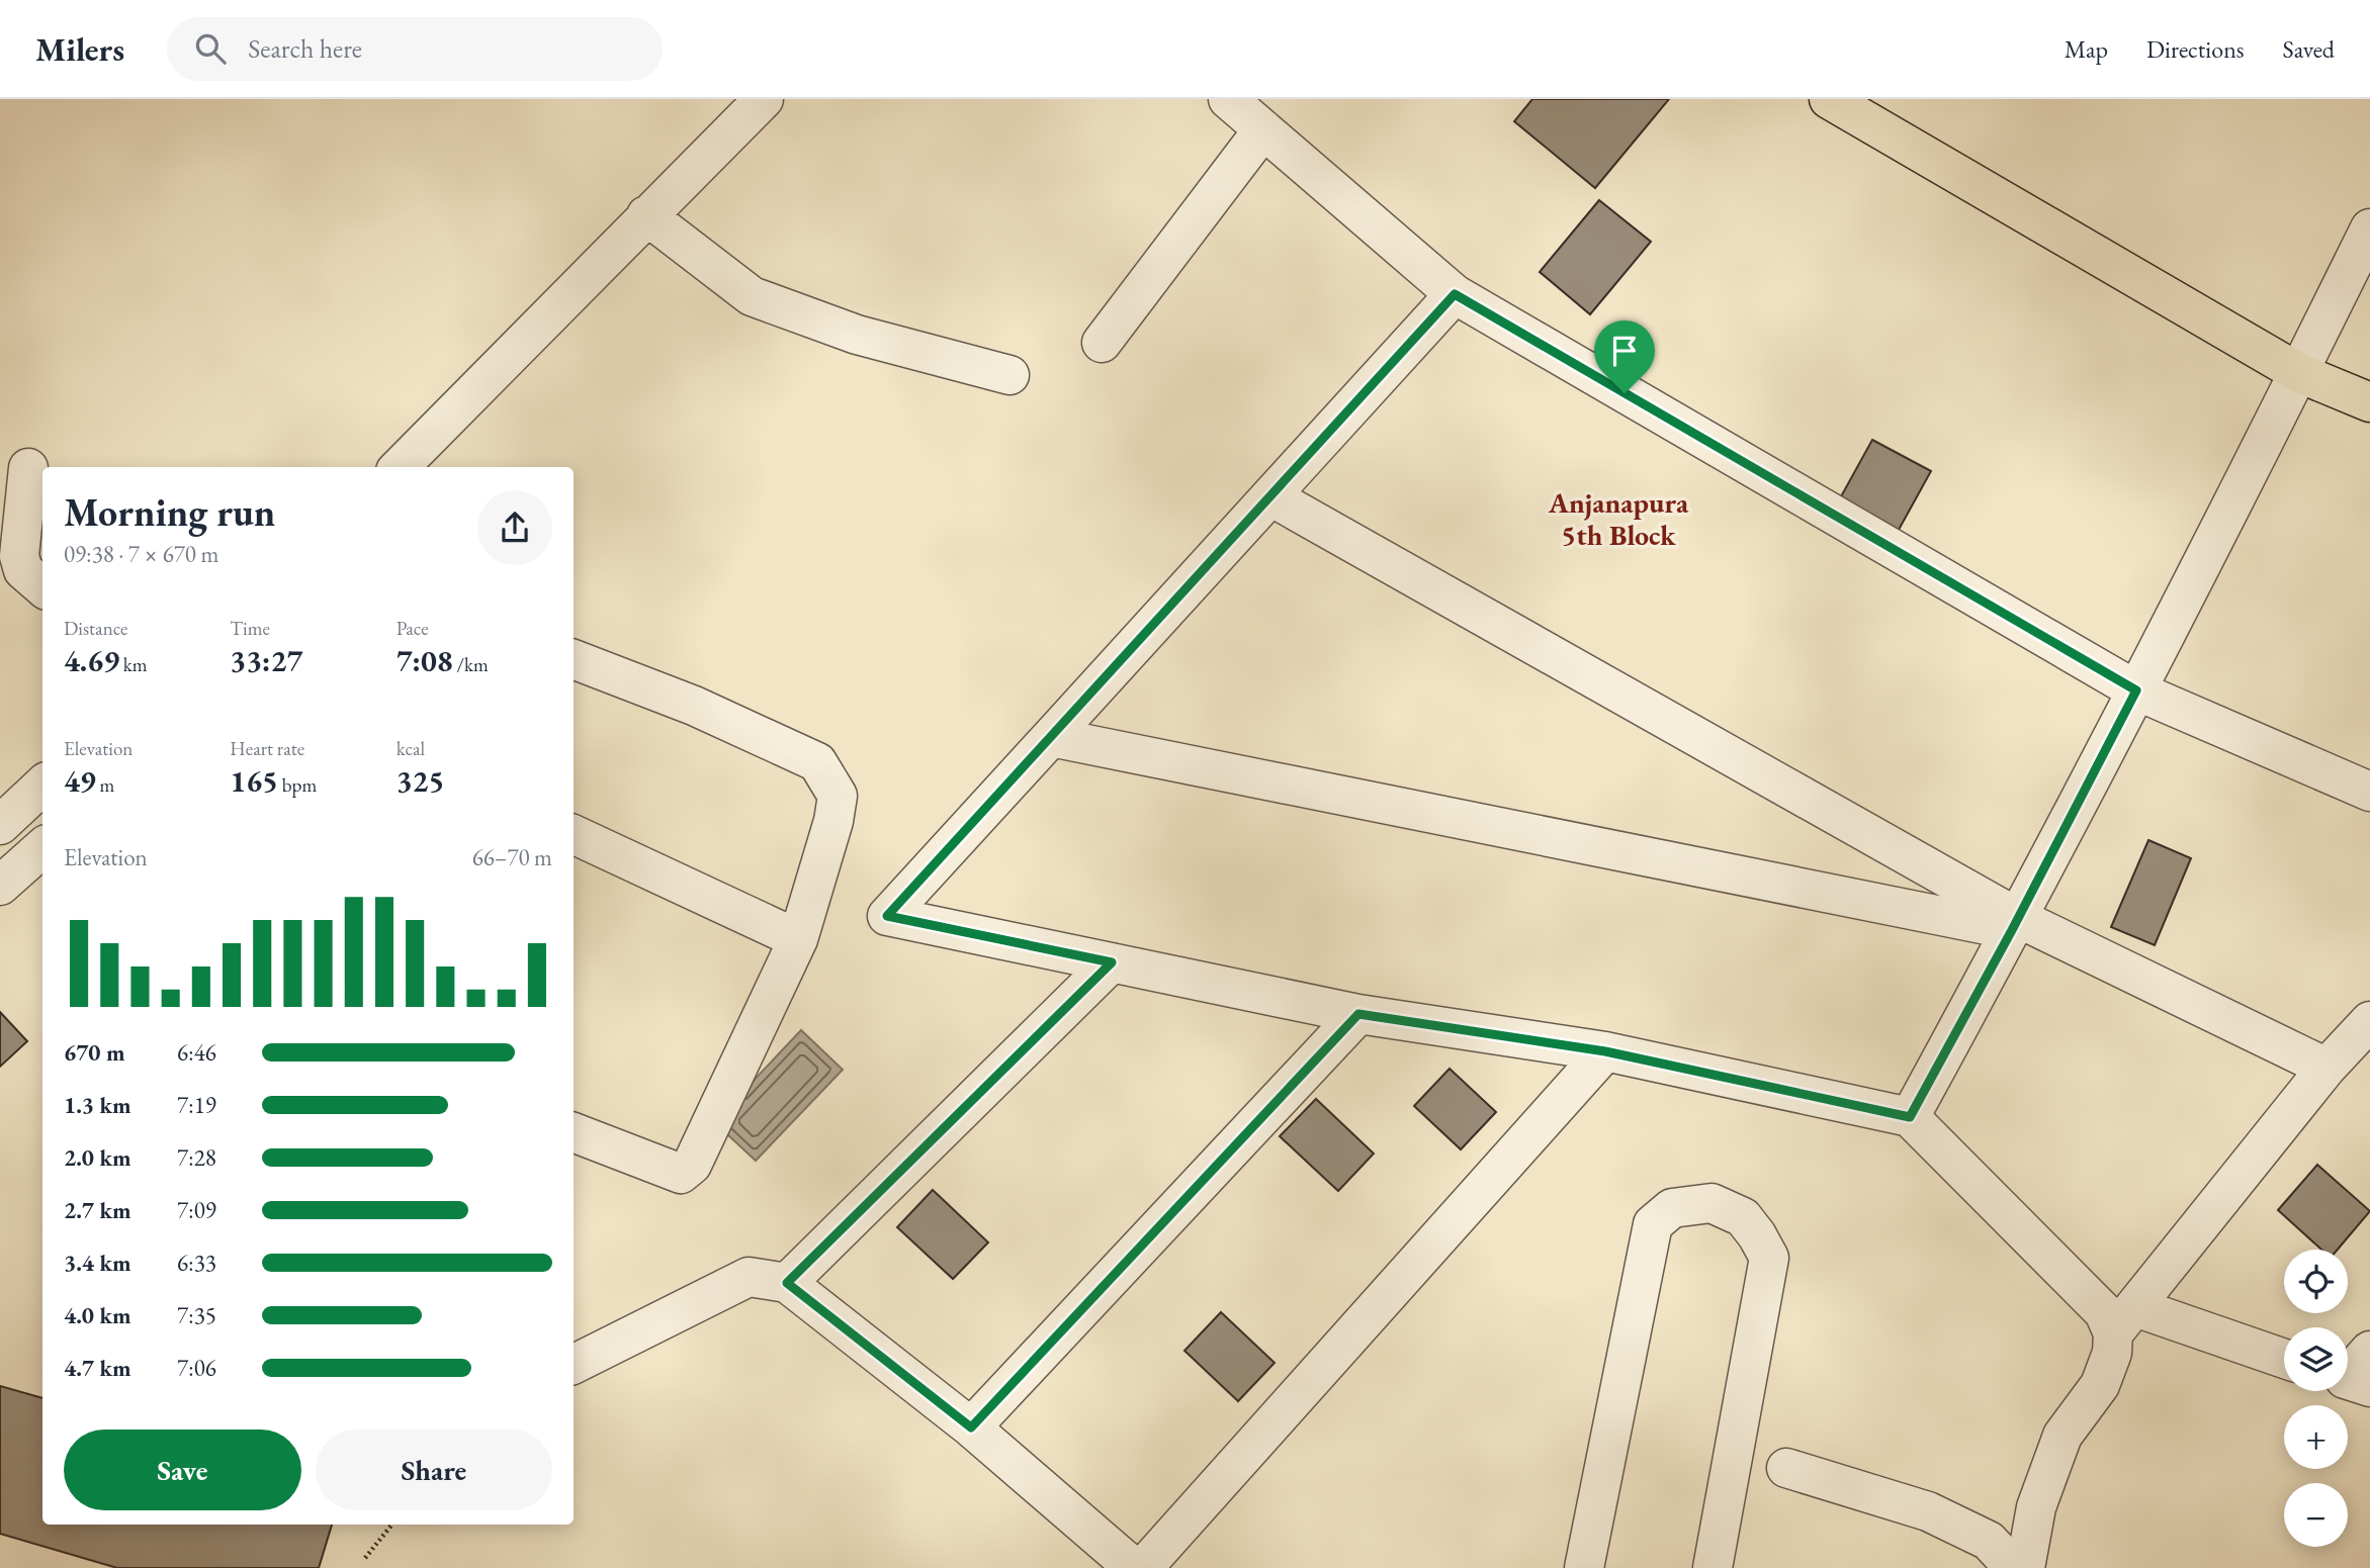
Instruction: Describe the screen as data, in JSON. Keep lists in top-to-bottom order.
{
  "districts": ["Anjanapura 5th Block"],
  "page": {
    "header": "Milers",
    "search": "Search here",
    "nav": ["Map", "Directions", "Saved"],
    "heading": ["Morning run", "09:38 · 7 × 670 m"],
    "stats": [
      ["Distance", "4.69 km"],
      ["Time", "33:27"],
      ["Pace", "7:08 /km"],
      ["Elevation", "49 m"],
      ["Heart rate", "165 bpm"],
      ["kcal", "325"]
    ],
    "chart": ["Elevation", "66–70 m"],
    "list": [
      {
        "name": "670 m",
        "note": "6:46"
      },
      {
        "name": "1.3 km",
        "note": "7:19"
      },
      {
        "name": "2.0 km",
        "note": "7:28"
      },
      {
        "name": "2.7 km",
        "note": "7:09"
      },
      {
        "name": "3.4 km",
        "note": "6:33"
      },
      {
        "name": "4.0 km",
        "note": "7:35"
      },
      {
        "name": "4.7 km",
        "note": "7:06"
      }
    ],
    "map_buttons": ["+", "−"],
    "buttons": ["Save", "Share"]
  }
}
